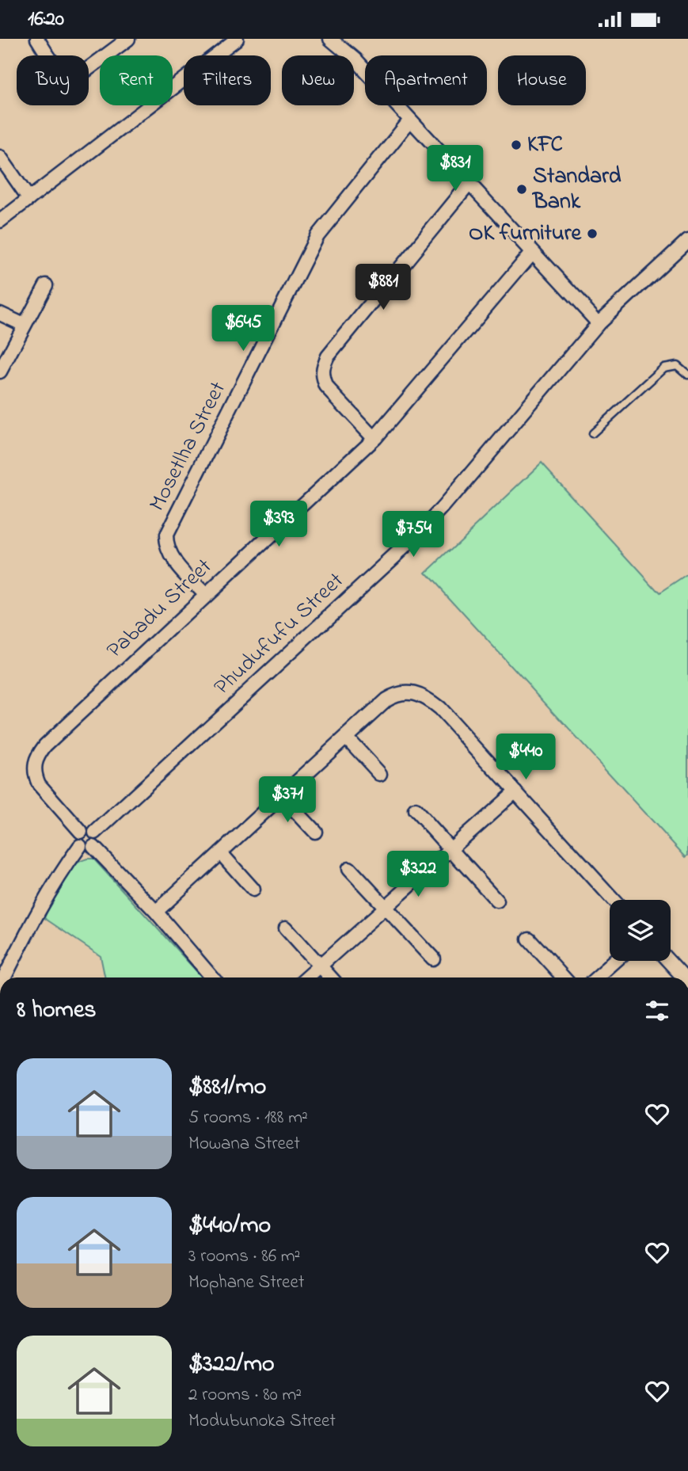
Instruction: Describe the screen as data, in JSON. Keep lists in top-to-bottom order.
{
  "streets": {
    "street": ["Mosetlha Street", "Pabadu Street", "Phudufufu Street"]
  },
  "crossings": [
    ["Mosetlha Street", "Pabadu Street"],
    ["Pabadu Street", "Phudufufu Street"]
  ],
  "places": ["KFC", "Standard Bank", "OK furniture"],
  "page": {
    "status": "16:20",
    "chip": [
      "Buy",
      "Rent",
      "Filters",
      "New",
      "Apartment",
      "House"
    ],
    "price": [
      "$831",
      "$881",
      "$645",
      "$393",
      "$754",
      "$440",
      "$371",
      "$322"
    ],
    "heading": "8 homes",
    "list": [
      {
        "name": "$881/mo",
        "note": "5 rooms · 188 m² · Mowana Street"
      },
      {
        "name": "$440/mo",
        "note": "3 rooms · 86 m² · Mophane Street"
      },
      {
        "name": "$322/mo",
        "note": "2 rooms · 80 m² · Modubunoka Street"
      }
    ]
  }
}
